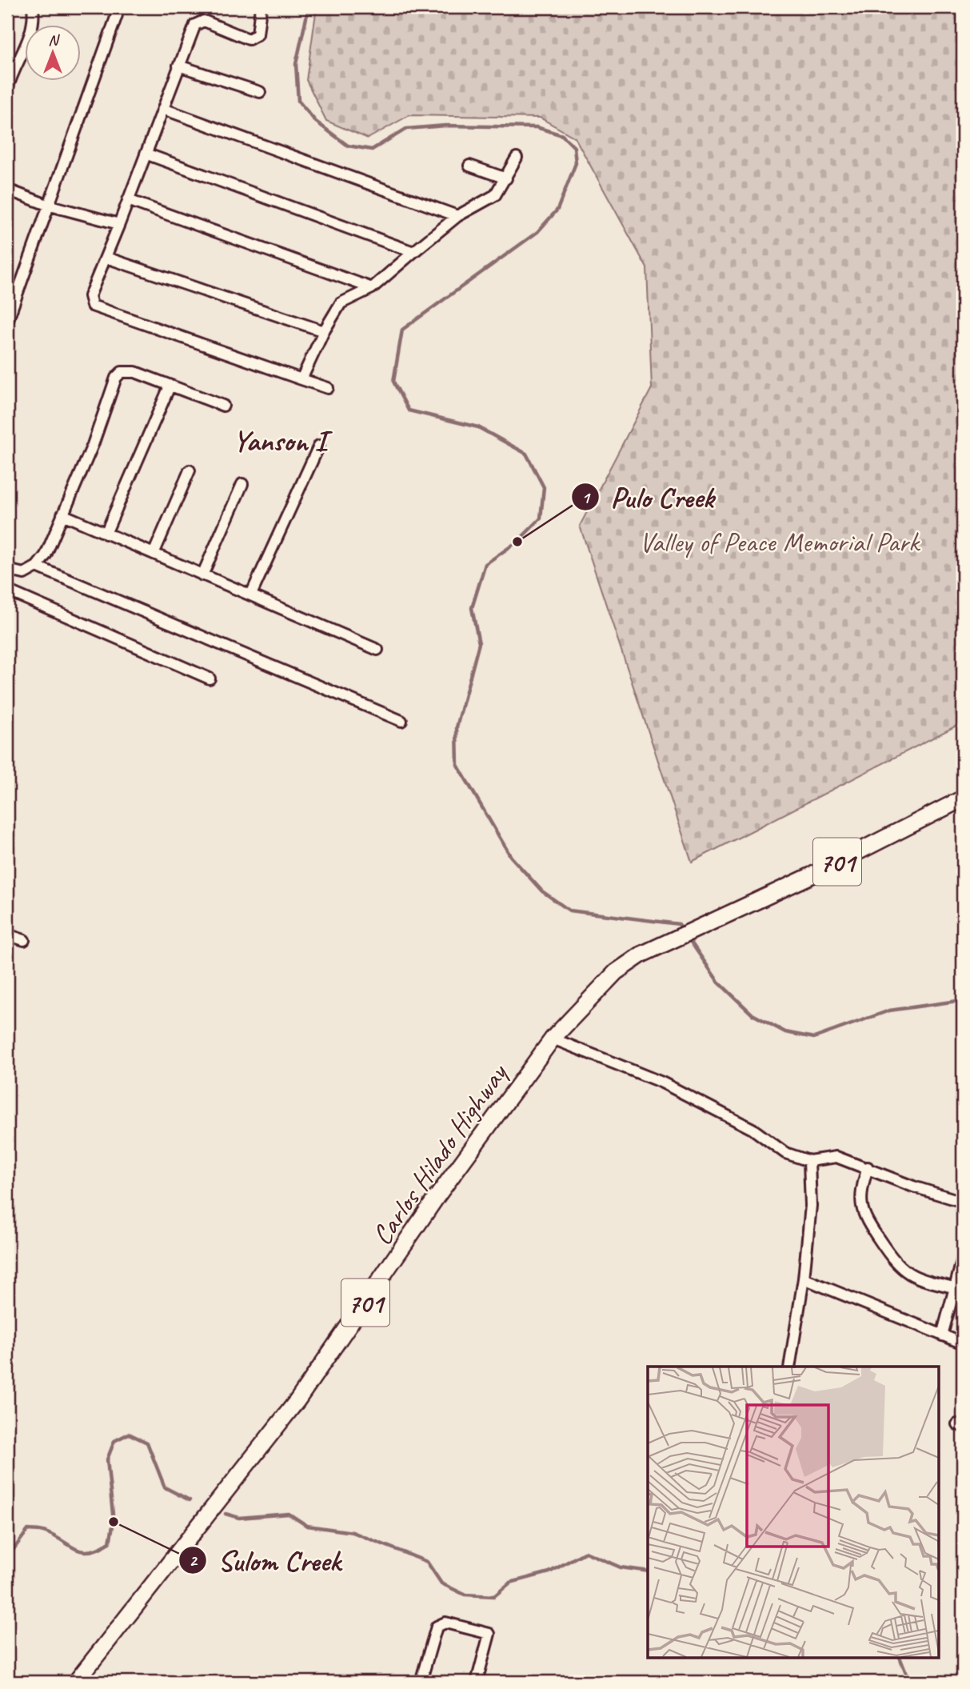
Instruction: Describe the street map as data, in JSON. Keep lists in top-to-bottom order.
{
  "streets": {
    "main road": ["701", "Carlos Hilado Highway"]
  },
  "districts": ["Yanson I"],
  "parks": ["Valley of Peace Memorial Park"],
  "places": ["Pulo Creek", "Sulom Creek"],
  "north": "top"
}
